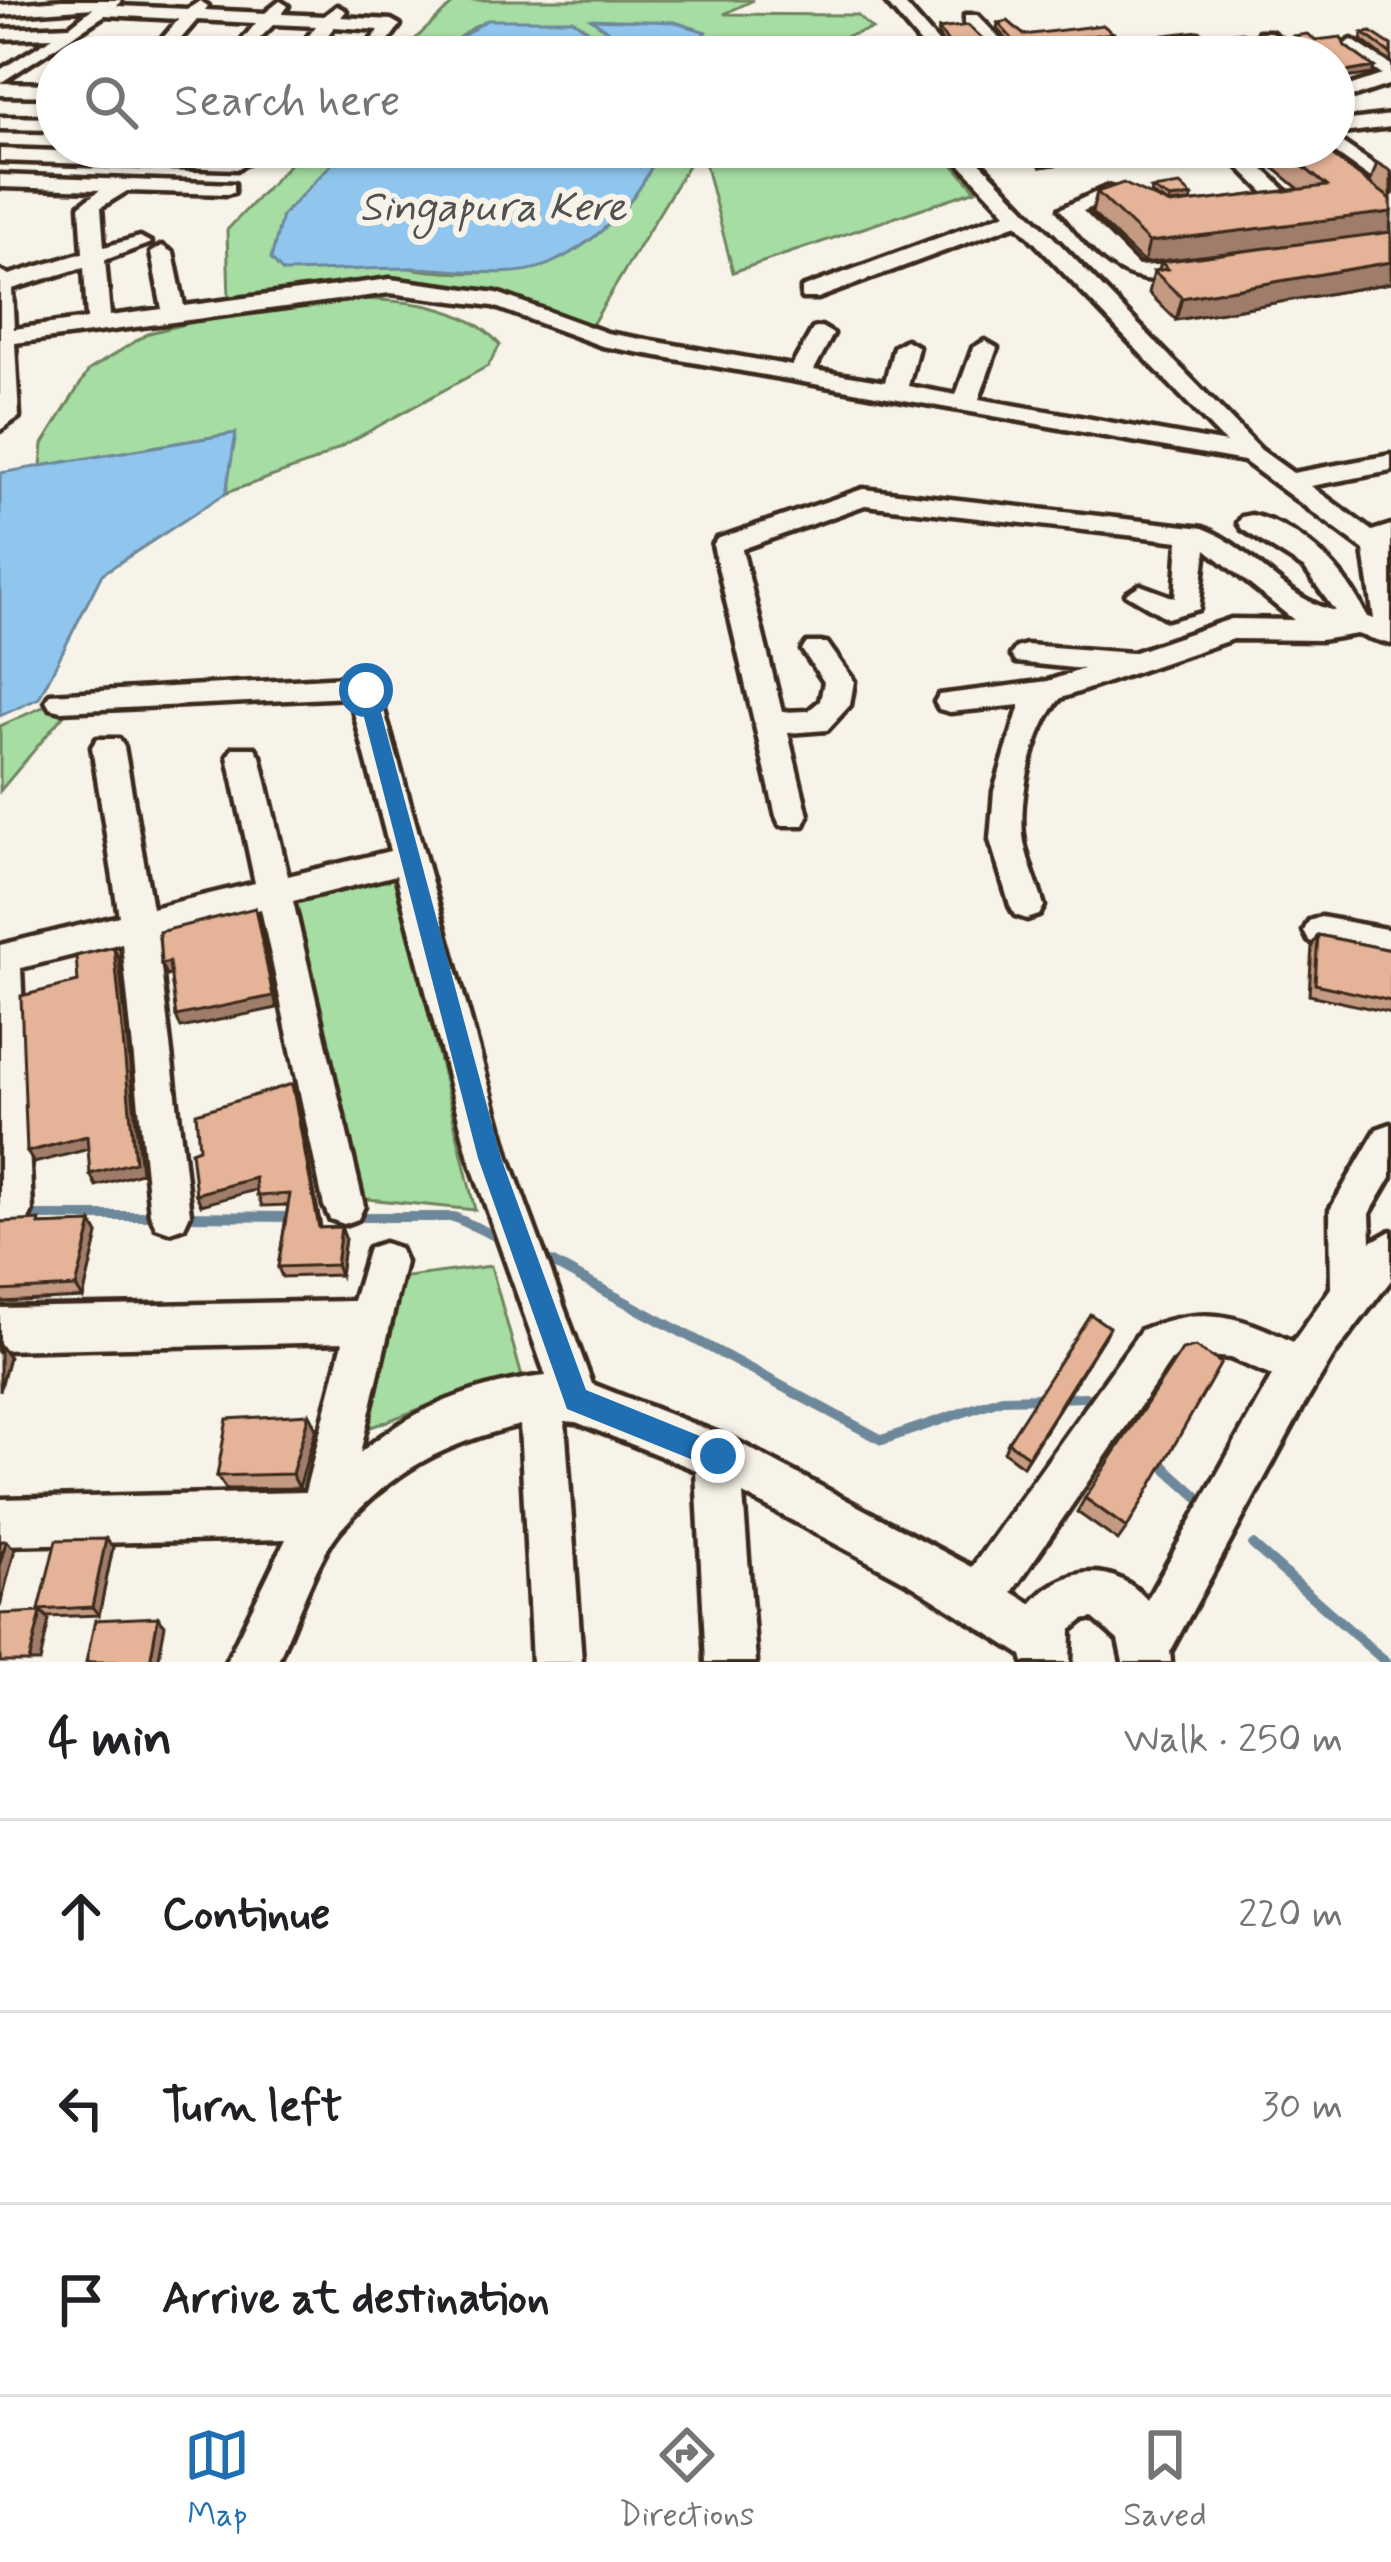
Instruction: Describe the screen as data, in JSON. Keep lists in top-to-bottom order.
{
  "water": ["Singapura Kere"],
  "page": {
    "search": "Search here",
    "heading": ["4 min", "Walk · 250 m"],
    "list": [
      ["Continue", "220 m"],
      ["Turn left", "30 m"],
      "Arrive at destination"
    ],
    "nav": ["Map", "Directions", "Saved"]
  }
}
